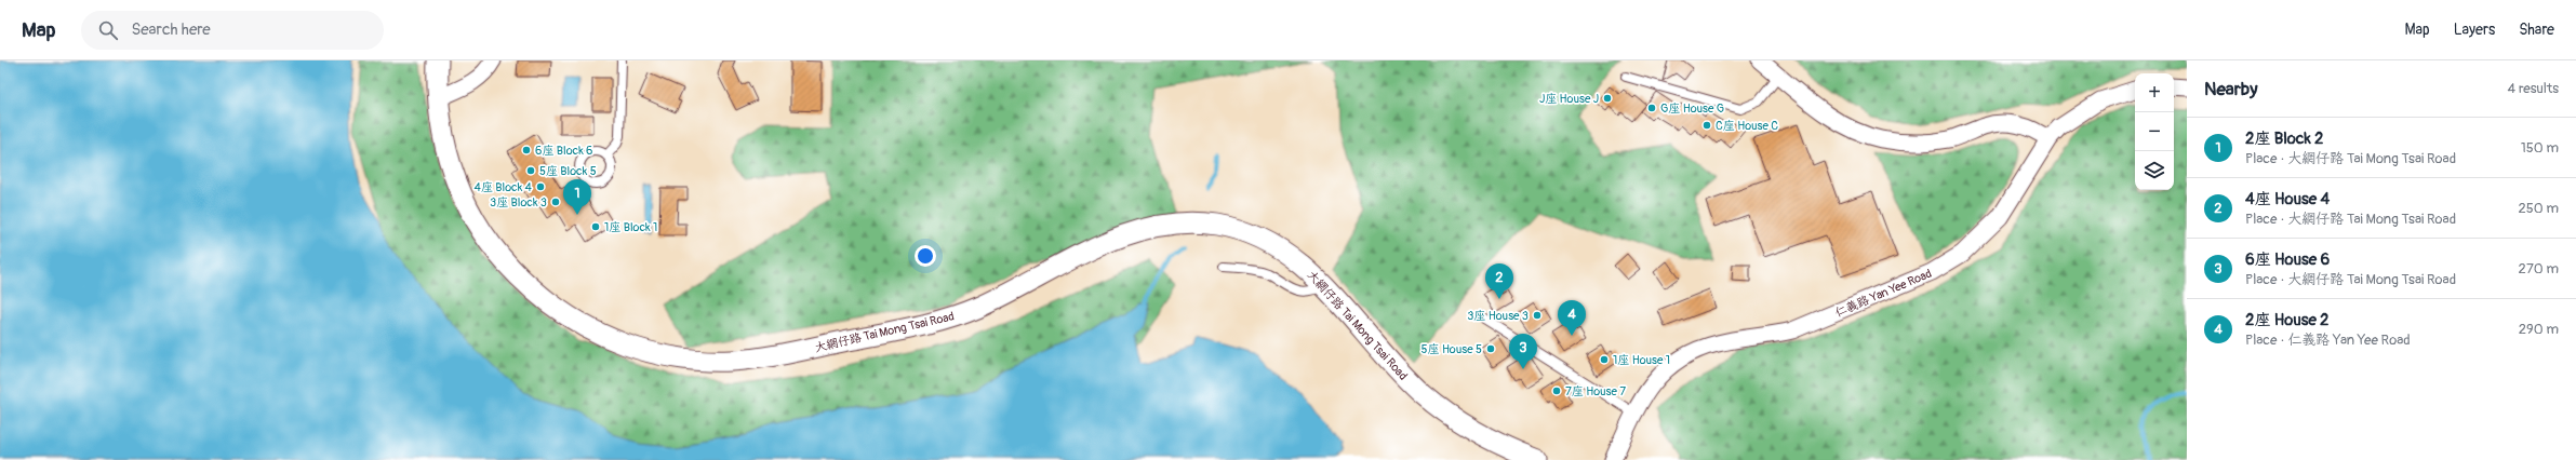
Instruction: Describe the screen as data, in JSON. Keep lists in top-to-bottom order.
{
  "streets": {
    "street": ["仁義路 Yan Yee Road", "大網仔路 Tai Mong Tsai Road"]
  },
  "places": [
    "J座 House J",
    "G座 House G",
    "C座 House C",
    "6座 Block 6",
    "5座 Block 5",
    "4座 Block 4",
    "3座 Block 3",
    "1座 Block 1",
    "3座 House 3",
    "5座 House 5",
    "1座 House 1",
    "7座 House 7"
  ],
  "page": {
    "header": "Map",
    "search": "Search here",
    "nav": ["Map", "Layers", "Share"],
    "heading": ["Nearby", "4 results"],
    "map_buttons": ["+", "−"],
    "list": [
      {
        "mark": "1",
        "name": "2座 Block 2",
        "note": "Place · 大網仔路 Tai Mong Tsai Road",
        "value": "150 m"
      },
      {
        "mark": "2",
        "name": "4座 House 4",
        "note": "Place · 大網仔路 Tai Mong Tsai Road",
        "value": "250 m"
      },
      {
        "mark": "3",
        "name": "6座 House 6",
        "note": "Place · 大網仔路 Tai Mong Tsai Road",
        "value": "270 m"
      },
      {
        "mark": "4",
        "name": "2座 House 2",
        "note": "Place · 仁義路 Yan Yee Road",
        "value": "290 m"
      }
    ],
    "pins": [
      "1",
      "2",
      "4",
      "3"
    ]
  }
}
